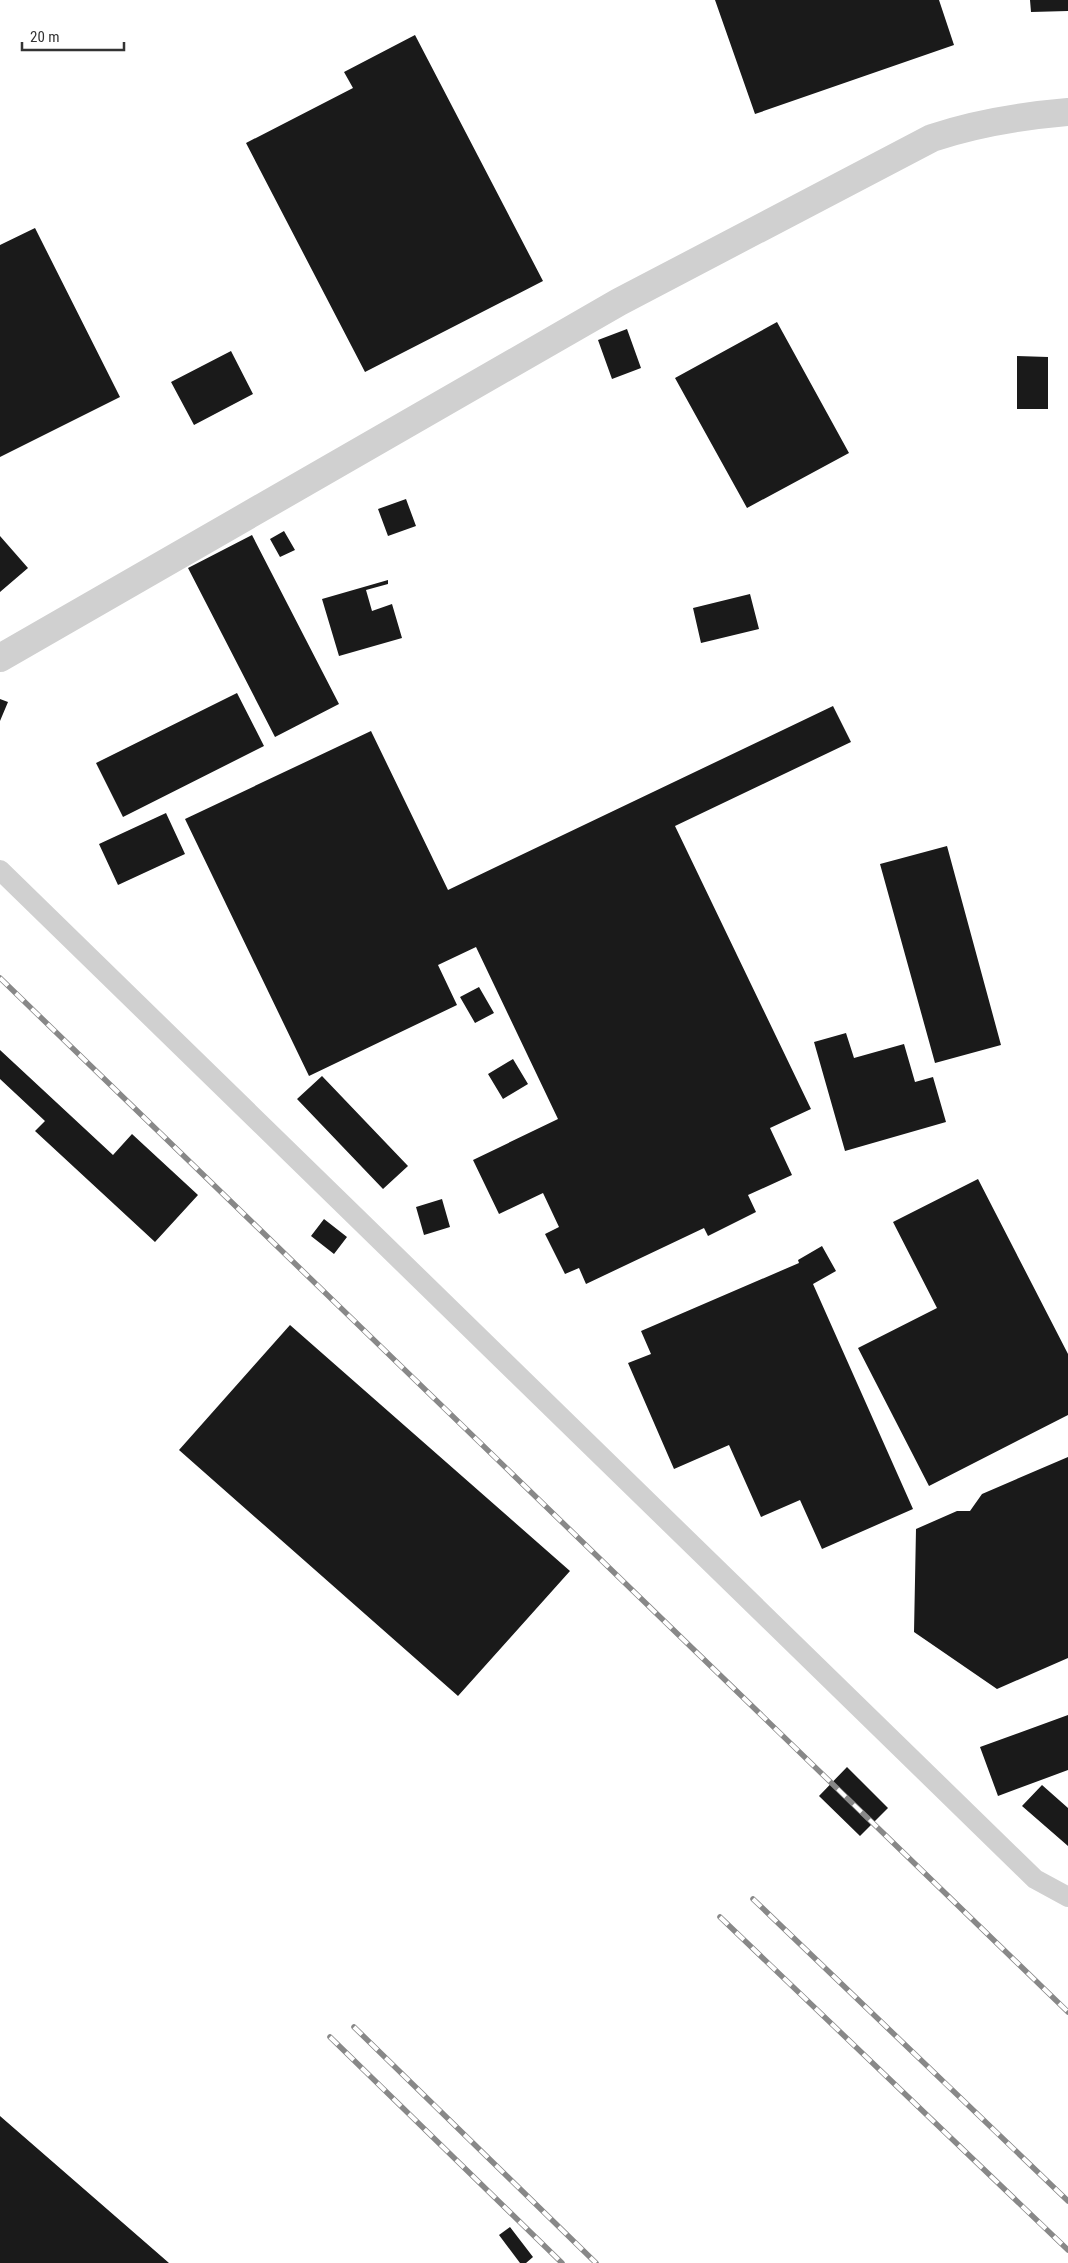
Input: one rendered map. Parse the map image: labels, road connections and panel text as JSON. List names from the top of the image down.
{
  "scale_bar": "20 m"
}
